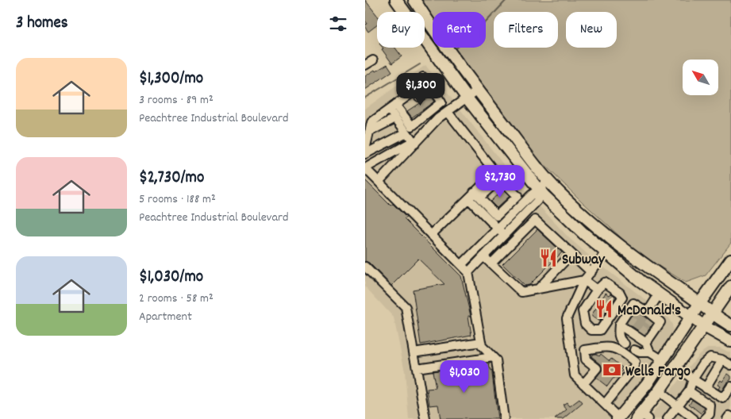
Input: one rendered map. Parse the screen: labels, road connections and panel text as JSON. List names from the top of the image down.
{
  "places": {
    "restaurant": ["Subway", "McDonald's"],
    "bank": ["Wells Fargo"]
  },
  "north": "top left",
  "page": {
    "heading": "3 homes",
    "chip": [
      "Buy",
      "Rent",
      "Filters",
      "New"
    ],
    "list": [
      {
        "name": "$1,300/mo",
        "note": "3 rooms · 89 m² · Peachtree Industrial Boulevard"
      },
      {
        "name": "$2,730/mo",
        "note": "5 rooms · 188 m² · Peachtree Industrial Boulevard"
      },
      {
        "name": "$1,030/mo",
        "note": "2 rooms · 58 m² · Apartment"
      }
    ],
    "price": ["$1,300", "$2,730", "$1,030"]
  }
}
